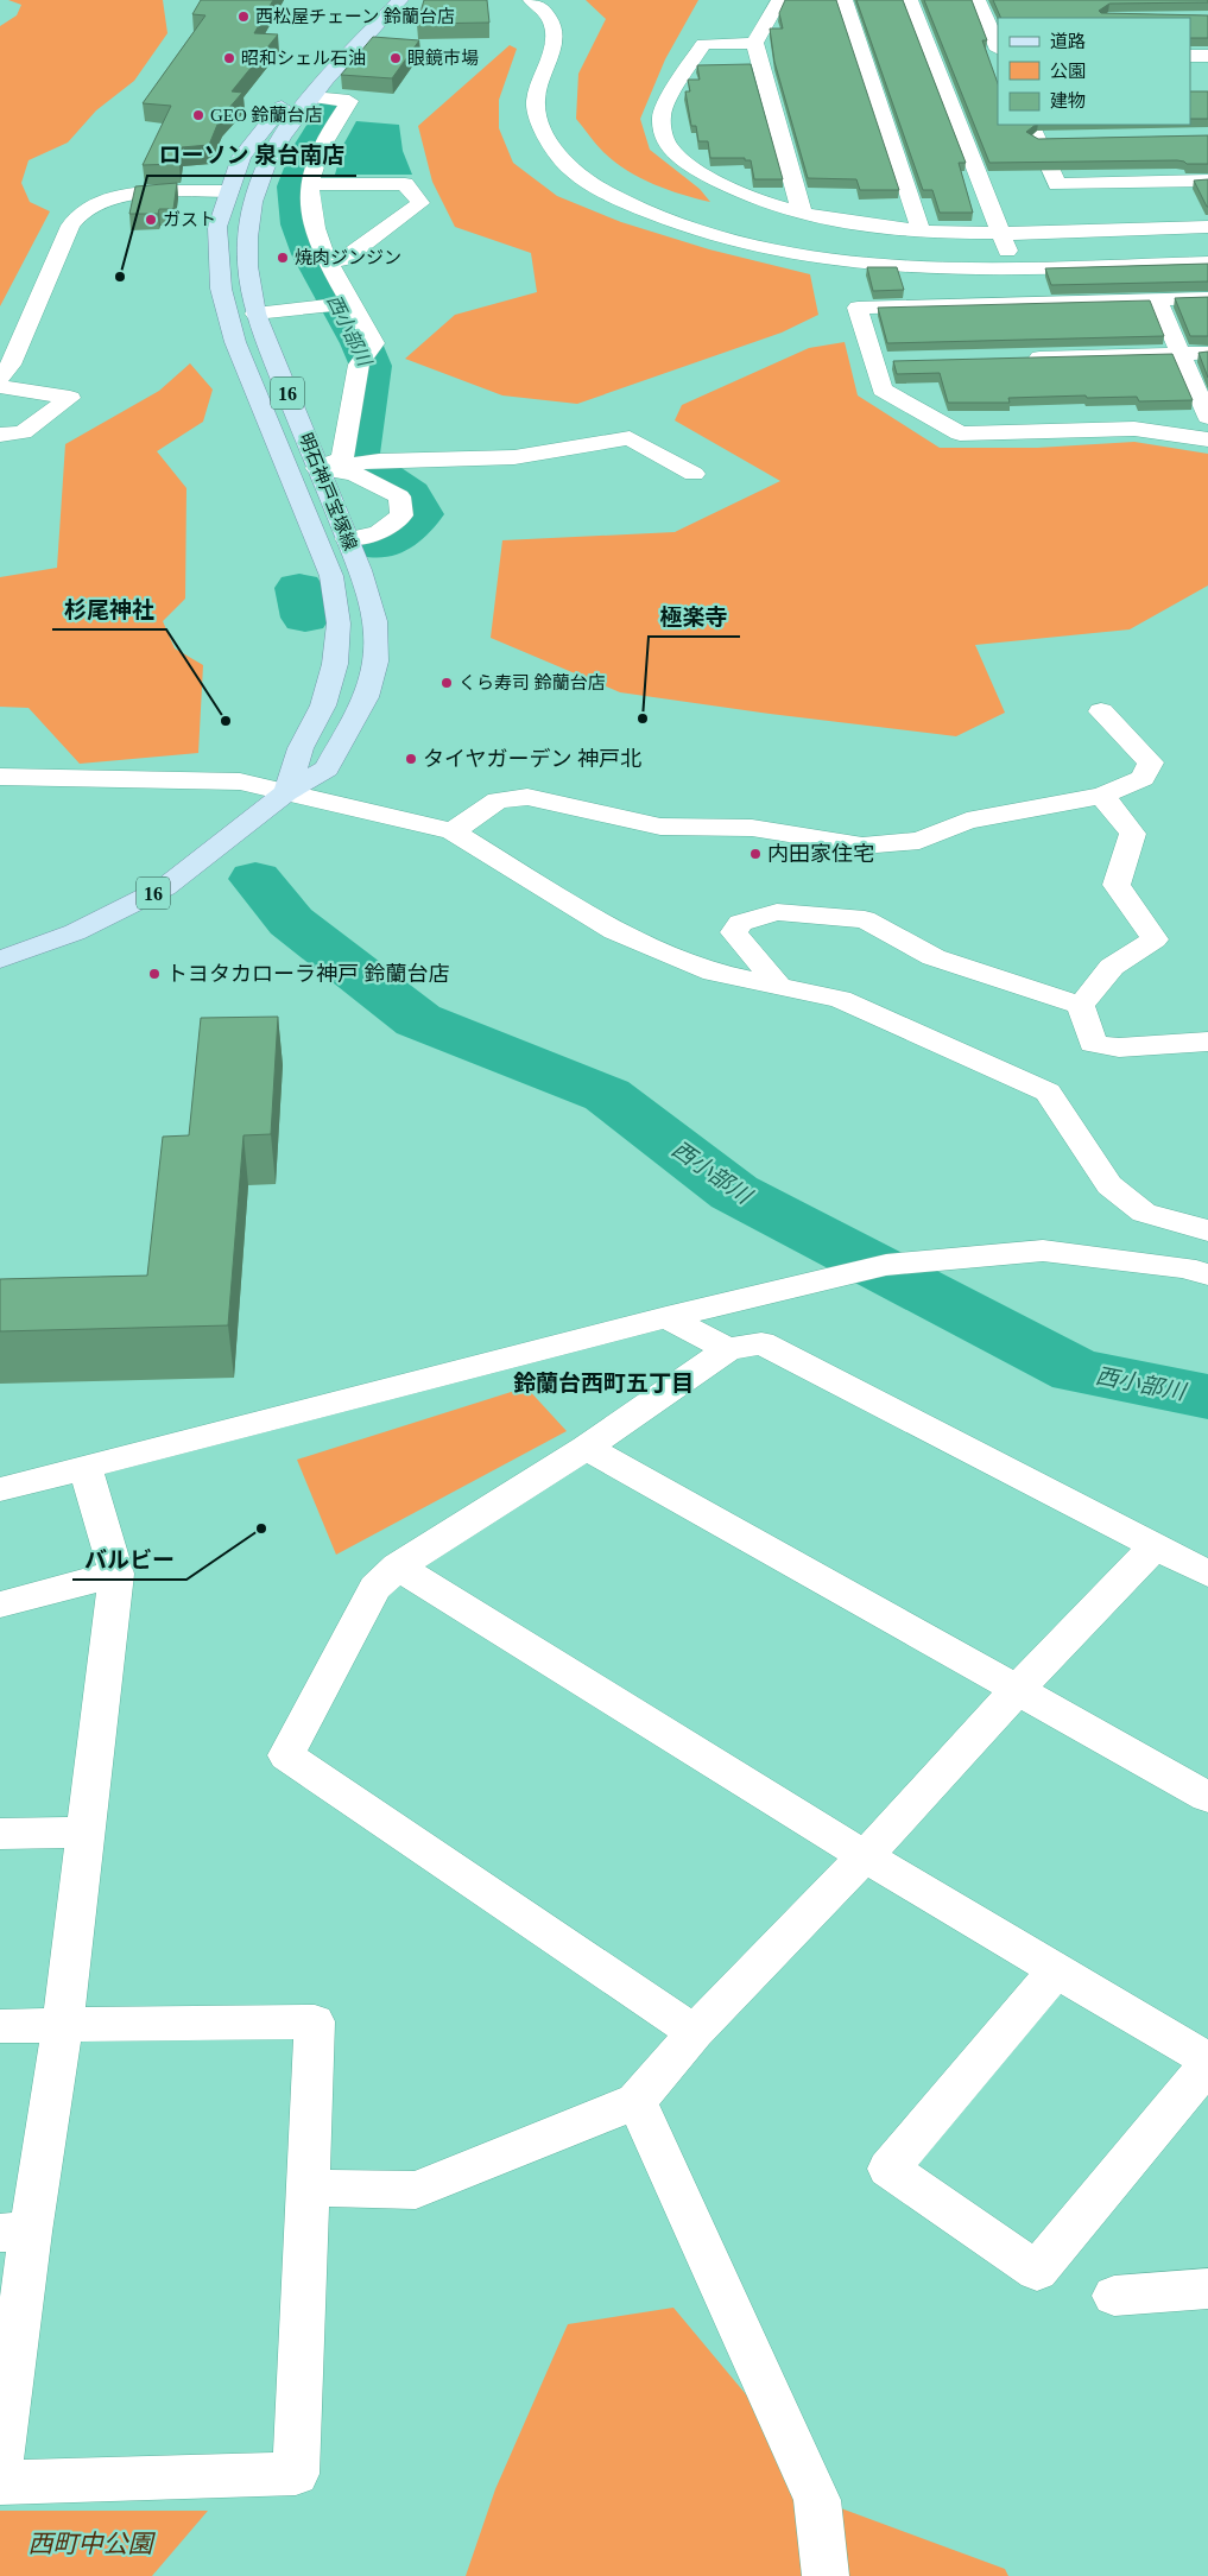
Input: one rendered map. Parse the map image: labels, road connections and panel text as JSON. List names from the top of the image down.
{
  "streets": {
    "main road": ["16", "明石神戸宝塚線"]
  },
  "districts": ["鈴蘭台西町五丁目"],
  "water": ["西小部川"],
  "parks": ["西町中公園"],
  "places": [
    "西松屋チェーン 鈴蘭台店",
    "昭和シェル石油",
    "眼鏡市場",
    "GEO 鈴蘭台店",
    "ガスト",
    "焼肉ジンジン",
    "ローソン 泉台南店",
    "くら寿司 鈴蘭台店",
    "極楽寺",
    "杉尾神社",
    "タイヤガーデン 神戸北",
    "内田家住宅",
    "トヨタカローラ神戸 鈴蘭台店",
    "バルビー"
  ],
  "legend": ["道路", "公園", "建物"]
}
